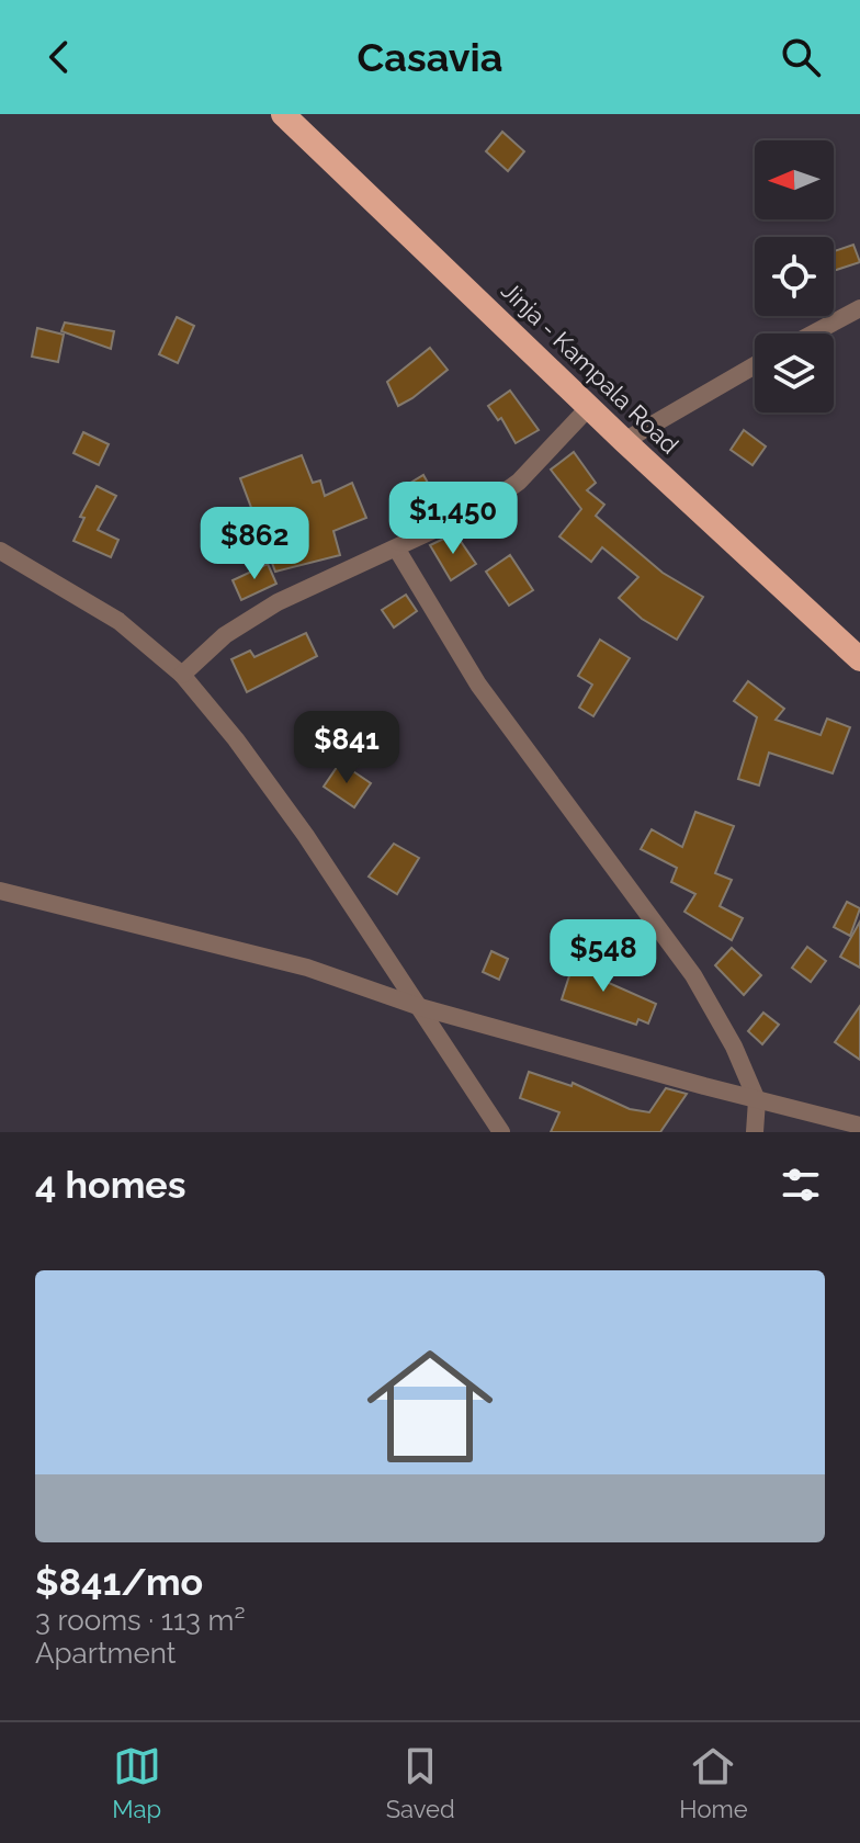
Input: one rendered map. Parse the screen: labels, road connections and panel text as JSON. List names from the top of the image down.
{
  "streets": {
    "highway": ["Jinja - Kampala Road"]
  },
  "north": "left",
  "page": {
    "header": "Casavia",
    "price": [
      "$1,450",
      "$862",
      "$841",
      "$548"
    ],
    "heading": "4 homes",
    "list": [
      {
        "name": "$841/mo",
        "note": "3 rooms · 113 m² · Apartment"
      }
    ],
    "tabs": ["Map", "Saved", "Home"]
  }
}
